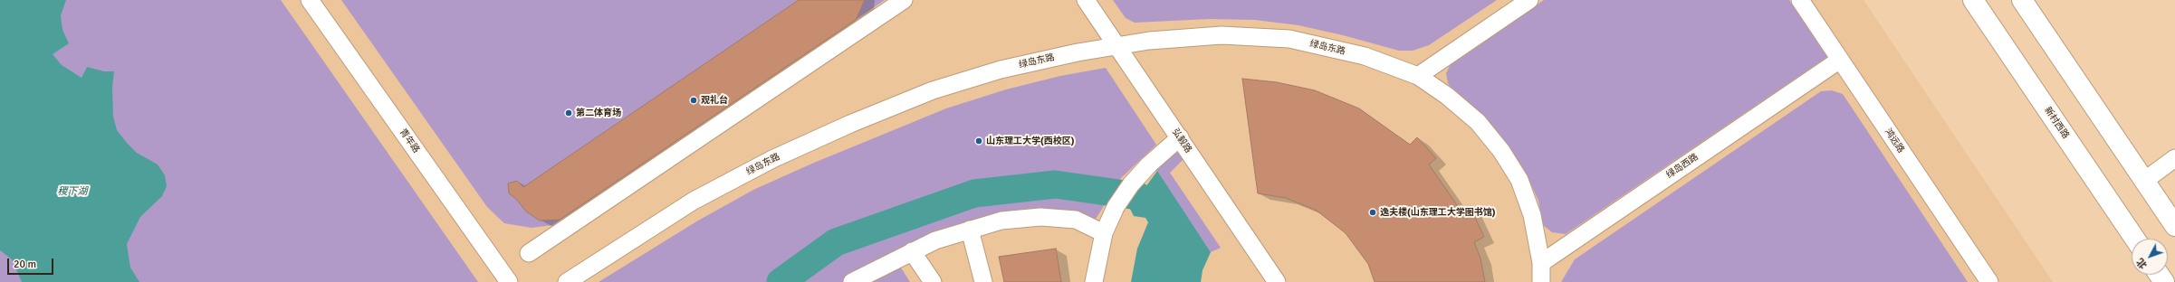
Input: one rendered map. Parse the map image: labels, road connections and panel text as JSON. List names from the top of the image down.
{
  "streets": {
    "main road": ["新村西路"],
    "street": [
      "绿岛东路",
      "青年路",
      "弘毅路",
      "鸿远路",
      "绿岛西路"
    ]
  },
  "crossings": [
    ["绿岛东路", "弘毅路"],
    ["绿岛东路", "绿岛西路"],
    ["鸿远路", "绿岛西路"]
  ],
  "water": ["稷下湖"],
  "places": [
    "观礼台",
    "第二体育场",
    "山东理工大学(西校区)",
    "逸夫楼(山东理工大学图书馆)"
  ],
  "scale_bar": "20 m",
  "north": "bottom left"
}
